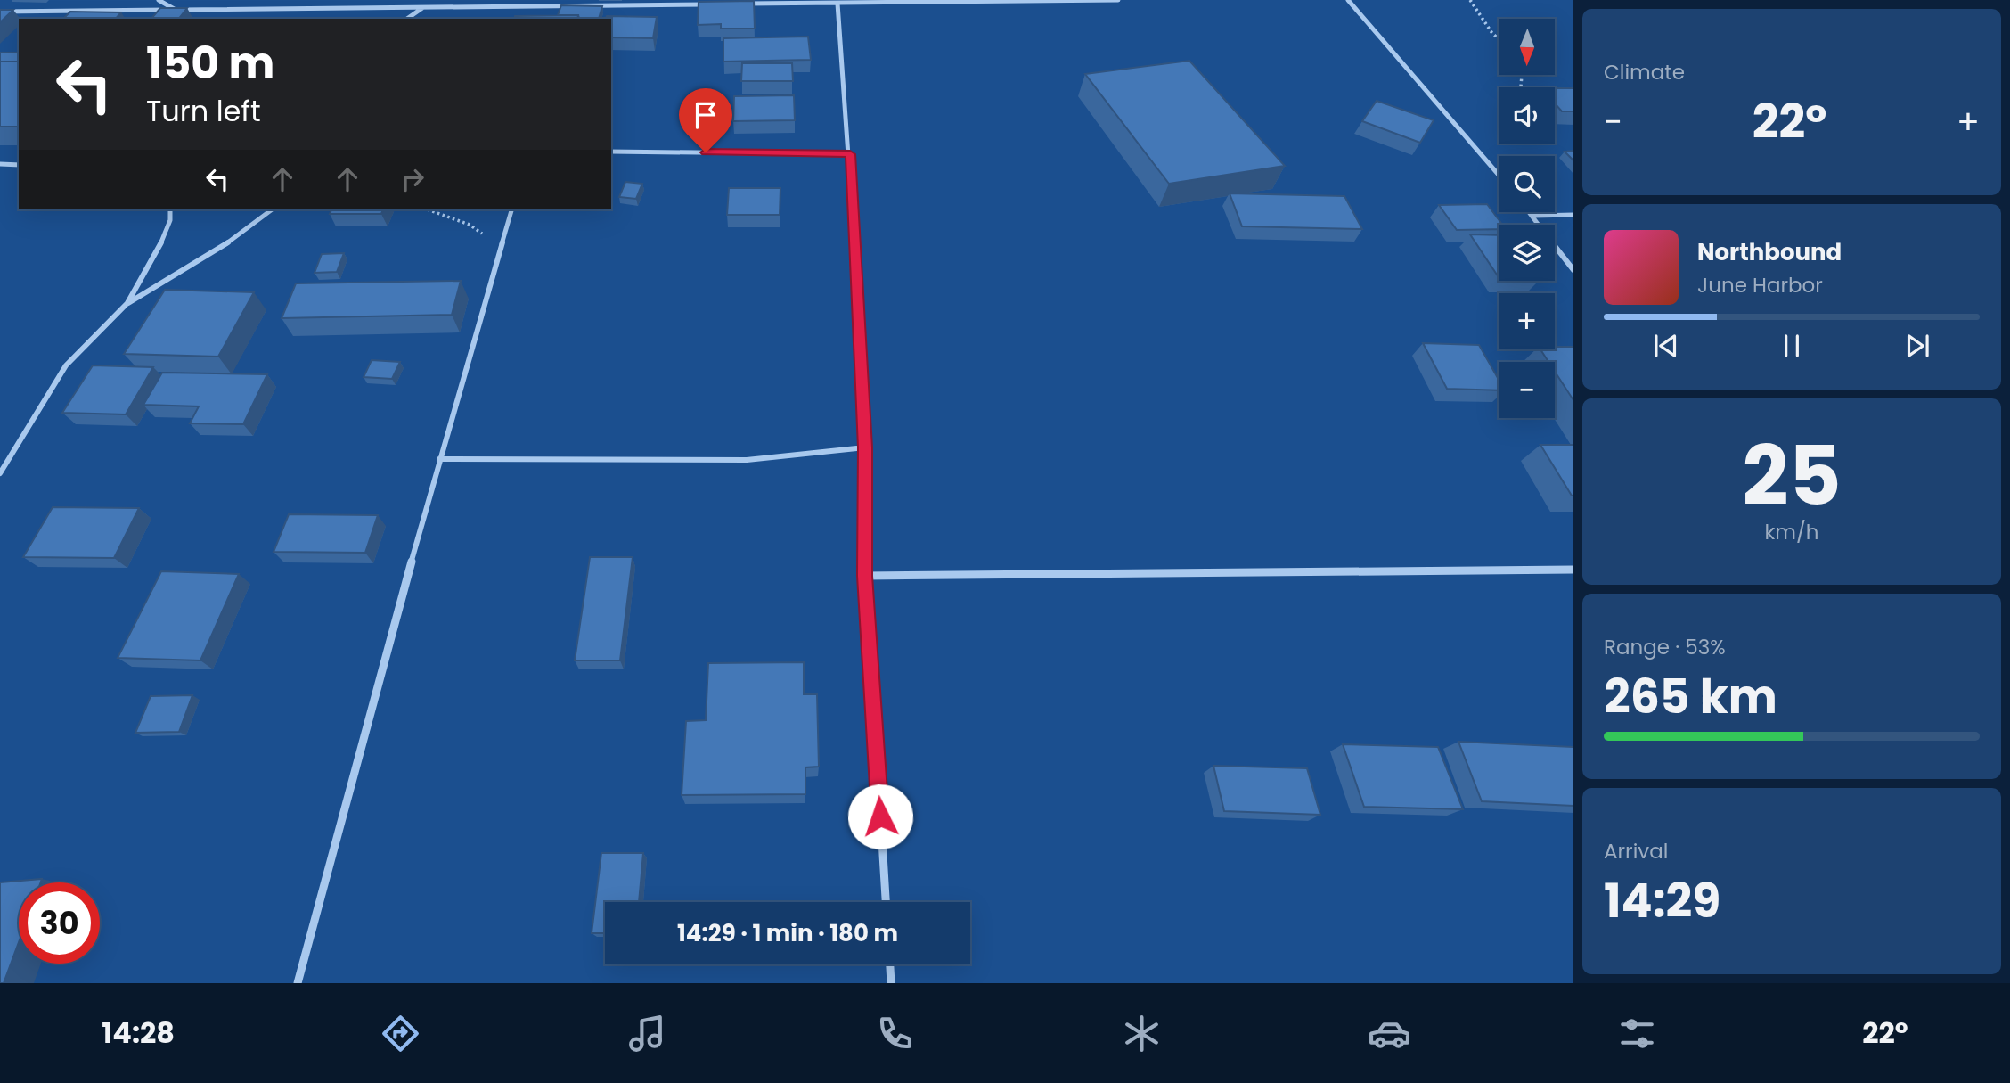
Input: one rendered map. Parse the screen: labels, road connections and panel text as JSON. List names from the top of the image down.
{
  "north": "bottom",
  "page": {
    "tile": [
      "Climate",
      ["25", "km/h"],
      ["Range · 53%", "265 km"],
      ["Arrival", "14:29"]
    ],
    "map_buttons": ["+", "−"],
    "turn": ["150 m", "Turn left"],
    "heat": ["−", "22°", "+"],
    "song": ["Northbound", "June Harbor"],
    "limit": "30",
    "trip": "14:29 · 1 min · 180 m",
    "tabs": ["14:28", "22°"]
  }
}
